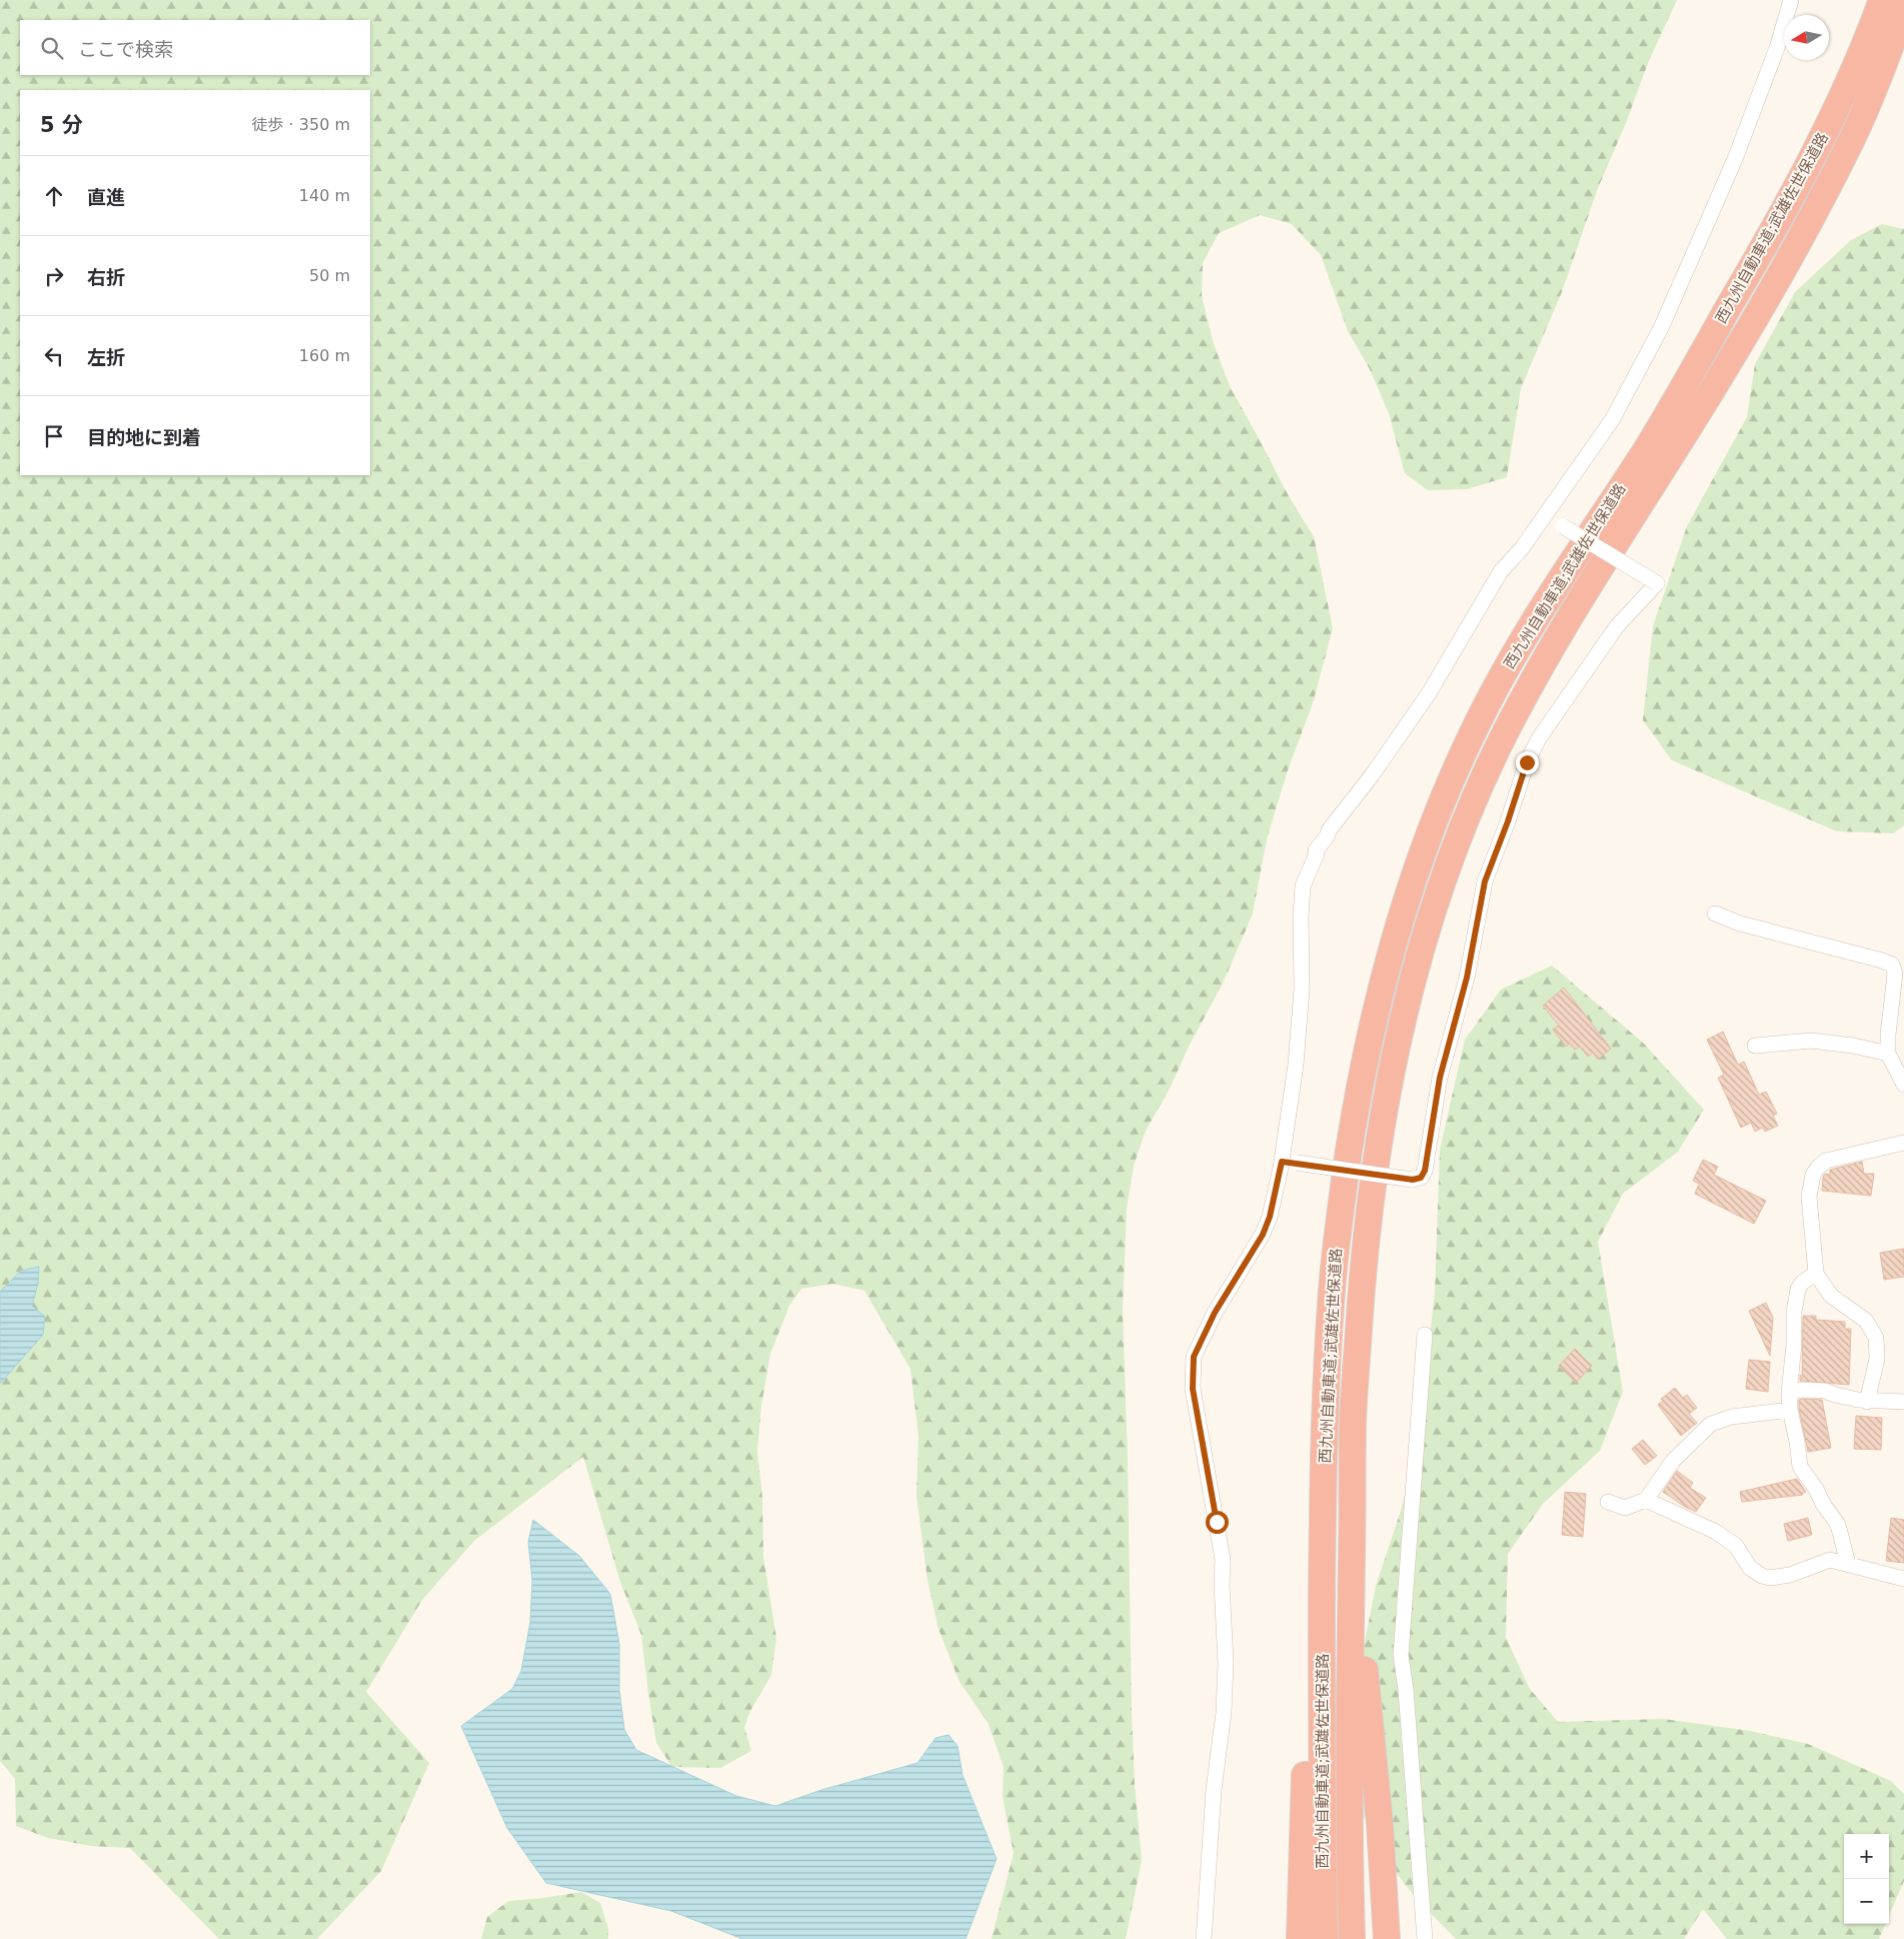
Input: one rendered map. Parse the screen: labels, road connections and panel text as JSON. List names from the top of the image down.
{
  "streets": {
    "highway": ["西九州自動車道;武雄佐世保道路"]
  },
  "north": "left",
  "page": {
    "search": "ここで検索",
    "heading": ["5 分", "徒歩 · 350 m"],
    "list": [
      ["直進", "140 m"],
      ["右折", "50 m"],
      ["左折", "160 m"],
      "目的地に到着"
    ],
    "map_buttons": ["+", "−"]
  }
}
